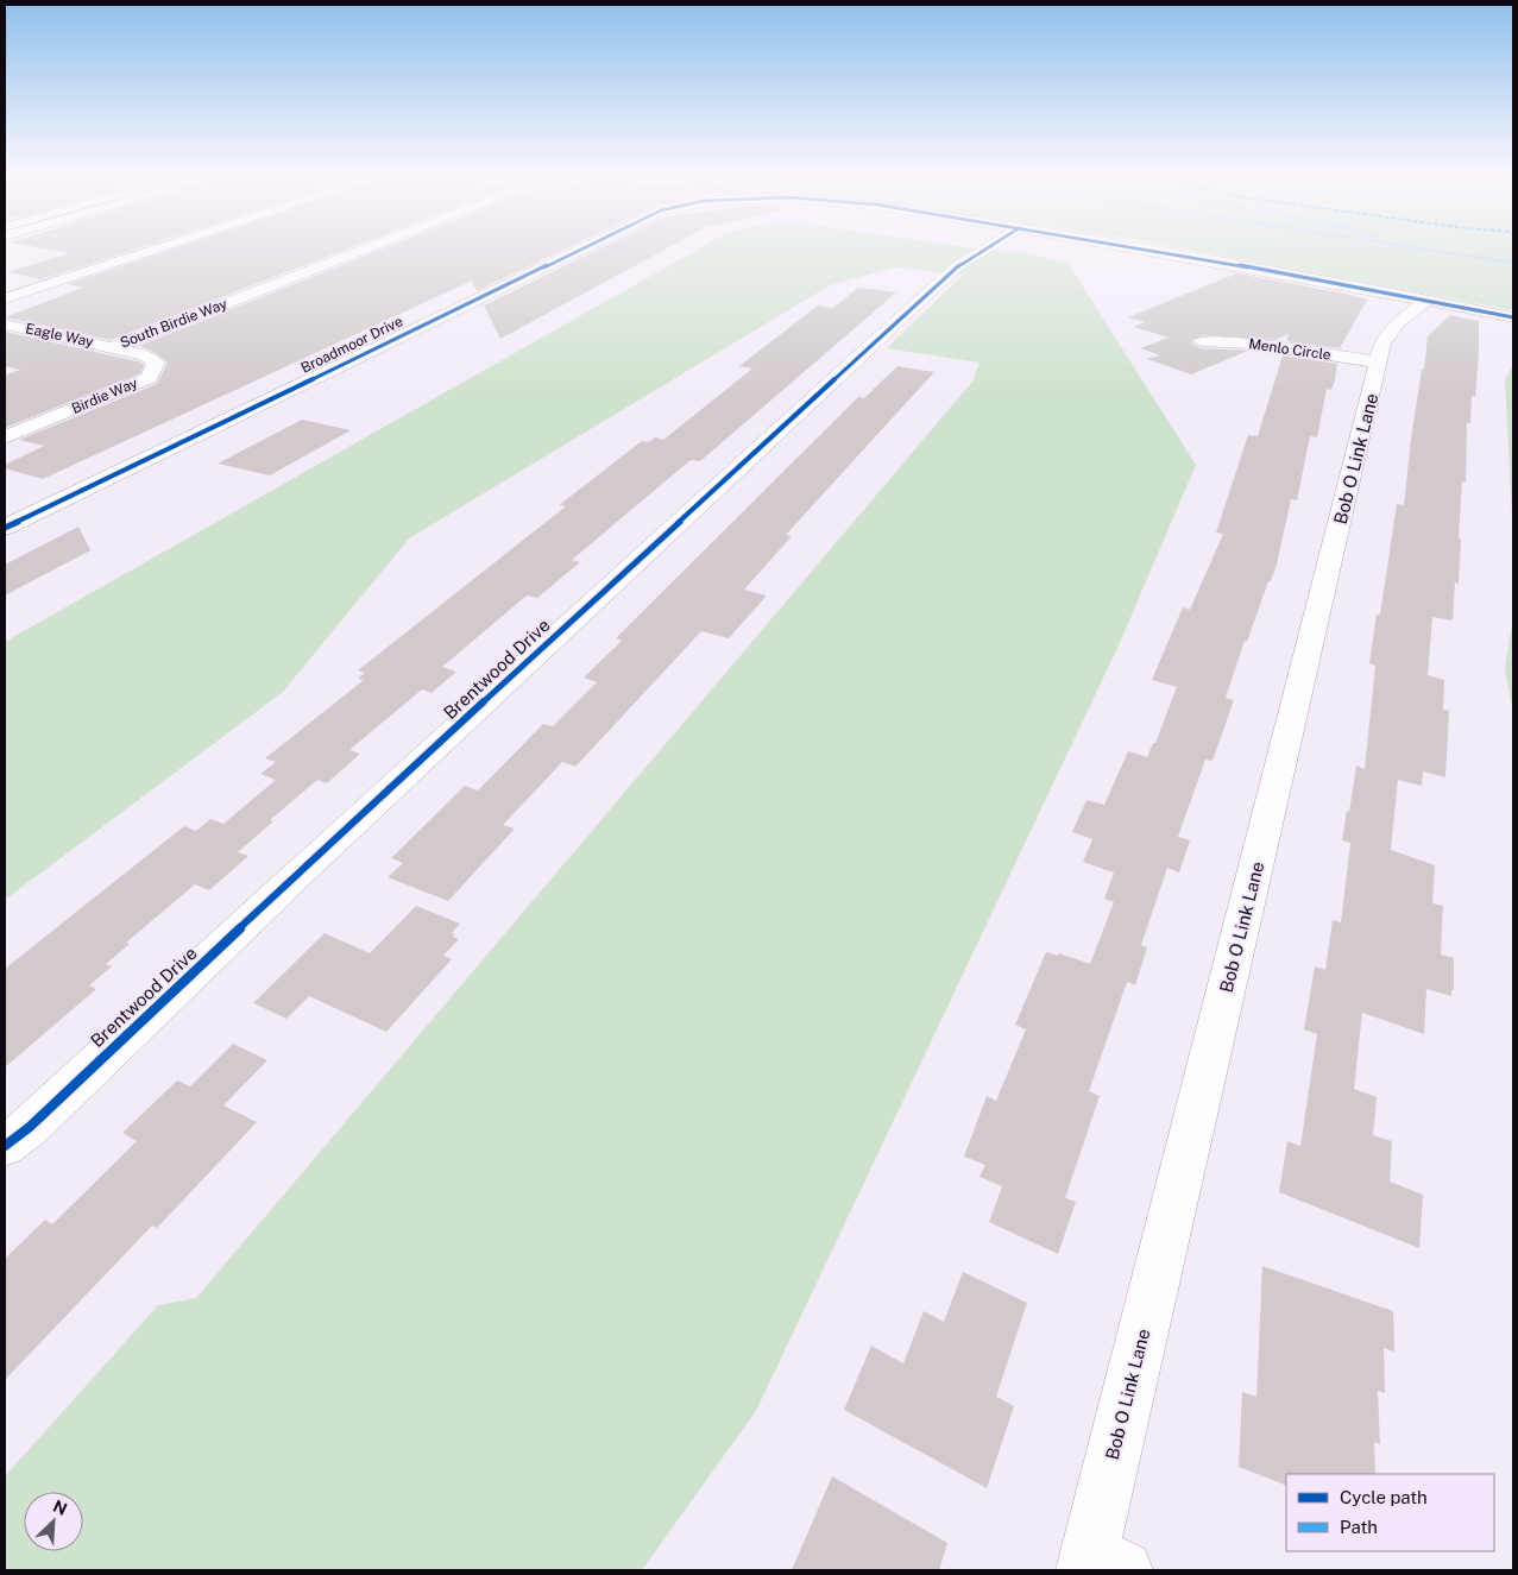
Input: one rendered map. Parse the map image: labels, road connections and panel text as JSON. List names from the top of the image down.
{
  "streets": {
    "street": [
      "South Birdie Way",
      "Eagle Way",
      "Broadmoor Drive",
      "Menlo Circle",
      "Birdie Way",
      "Bob O Link Lane",
      "Brentwood Drive"
    ]
  },
  "crossings": [
    ["South Birdie Way", "Eagle Way"],
    ["South Birdie Way", "Birdie Way"],
    ["Eagle Way", "Birdie Way"],
    ["Broadmoor Drive", "Bob O Link Lane"],
    ["Menlo Circle", "Bob O Link Lane"]
  ],
  "legend": ["Cycle path", "Path"],
  "north": "top right"
}
